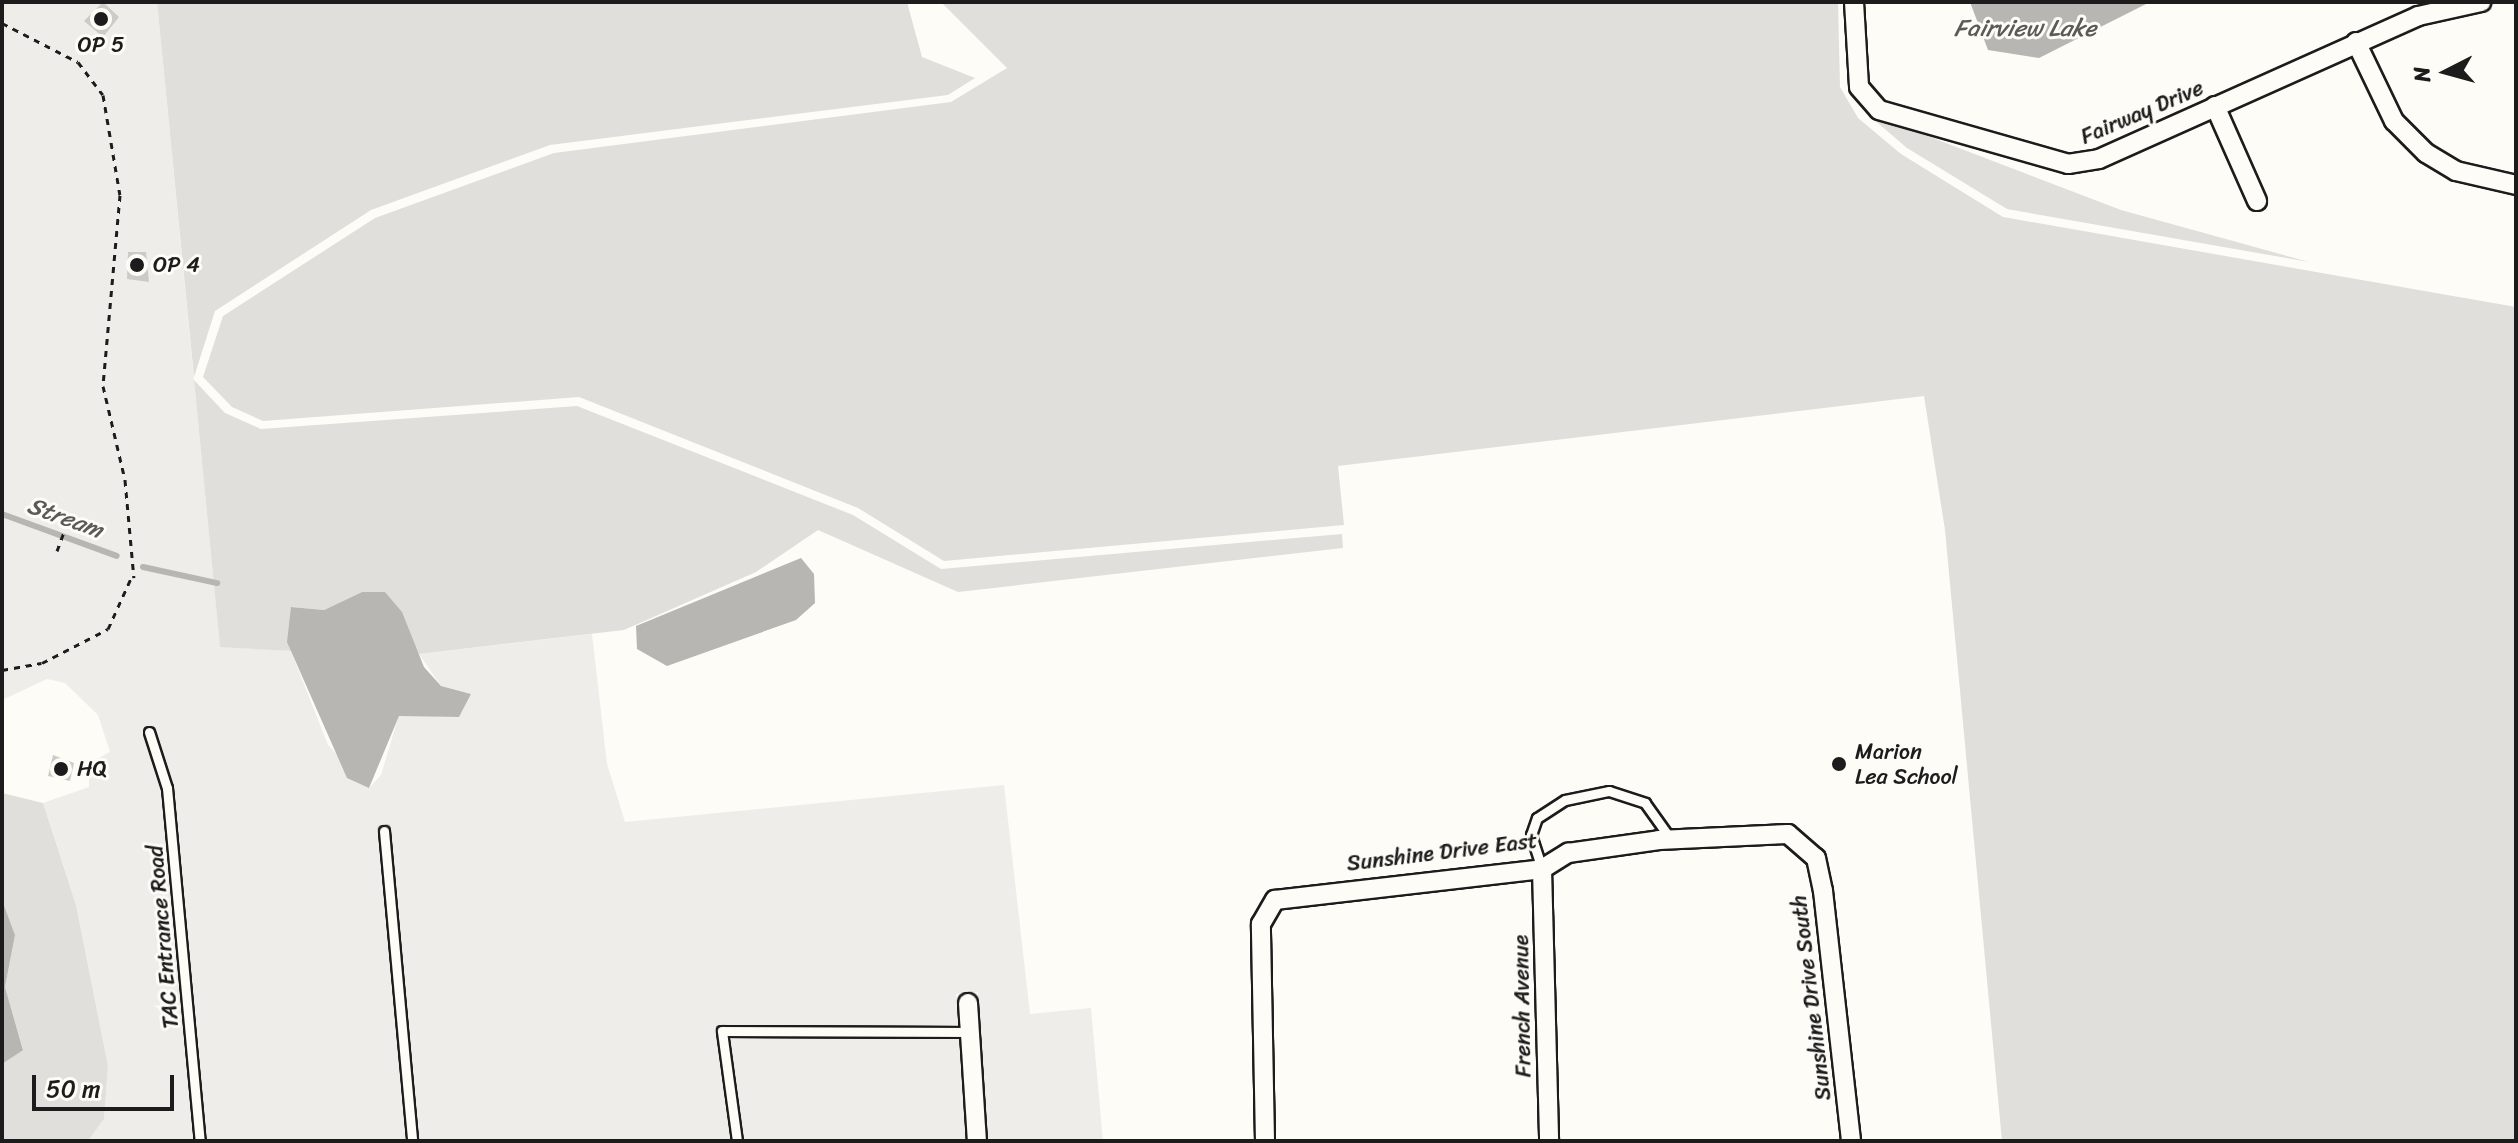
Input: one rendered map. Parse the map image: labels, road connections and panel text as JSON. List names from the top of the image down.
{
  "streets": {
    "street": [
      "Fairway Drive",
      "Sunshine Drive East",
      "Sunshine Drive South",
      "French Avenue"
    ],
    "lane": ["TAC Entrance Road"]
  },
  "crossings": [
    ["Sunshine Drive East", "Sunshine Drive South"],
    ["Sunshine Drive East", "French Avenue"]
  ],
  "water": ["Fairview Lake", "Stream"],
  "places": [
    "OP 5",
    "OP 4",
    "Marion Lea School",
    "HQ"
  ],
  "scale_bar": "50 m",
  "north": "left"
}
